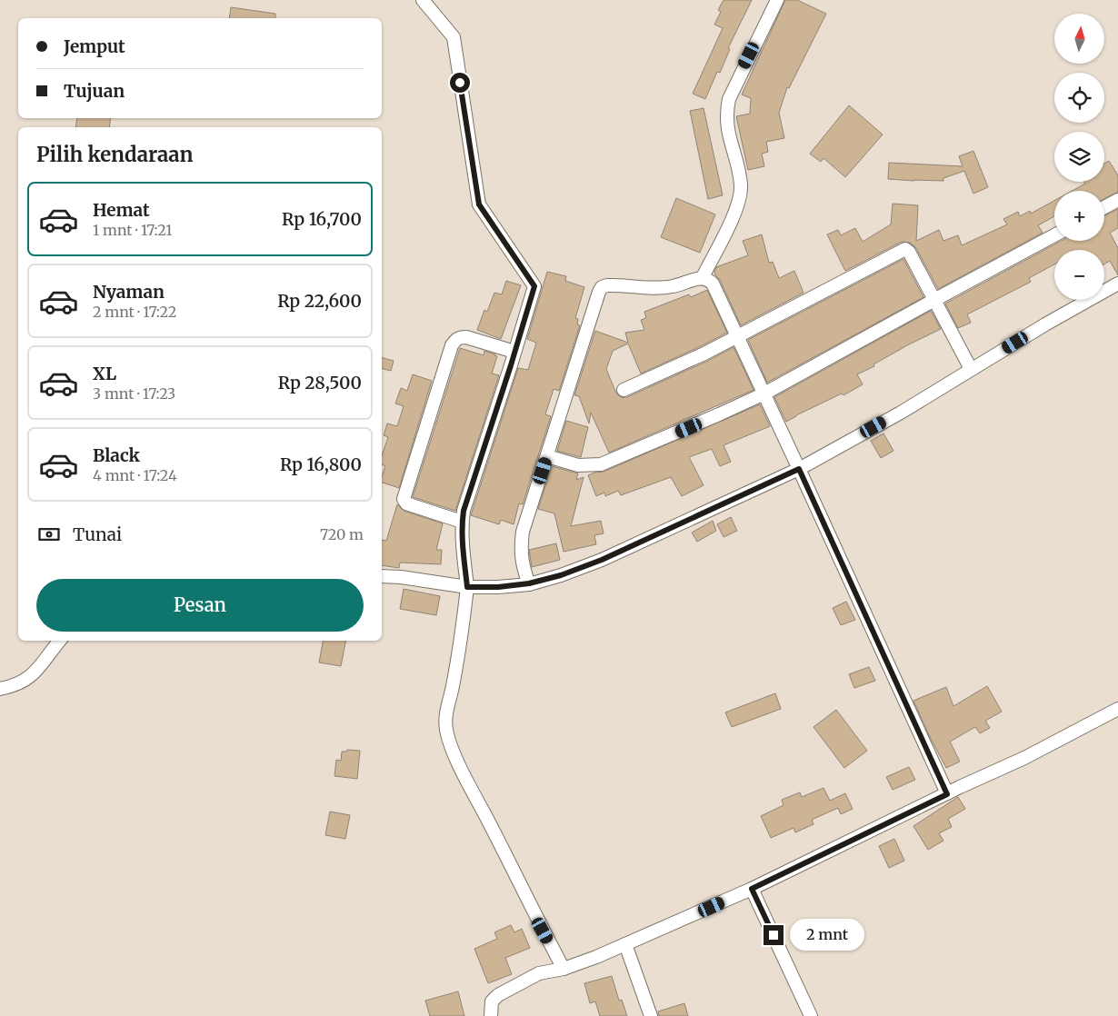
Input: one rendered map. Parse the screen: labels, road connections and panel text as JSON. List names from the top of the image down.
{
  "north": "top",
  "page": {
    "map_buttons": ["+", "−"],
    "banner": ["Jemput", "Tujuan"],
    "heading": "Pilih kendaraan",
    "list": [
      {
        "name": "Hemat",
        "note": "1 mnt · 17:21",
        "value": "Rp 16,700"
      },
      {
        "name": "Nyaman",
        "note": "2 mnt · 17:22",
        "value": "Rp 22,600"
      },
      {
        "name": "XL",
        "note": "3 mnt · 17:23",
        "value": "Rp 28,500"
      },
      {
        "name": "Black",
        "note": "4 mnt · 17:24",
        "value": "Rp 16,800"
      }
    ],
    "pay": ["Tunai", "720 m"],
    "buttons": "Pesan",
    "bubble": "2 mnt"
  }
}
